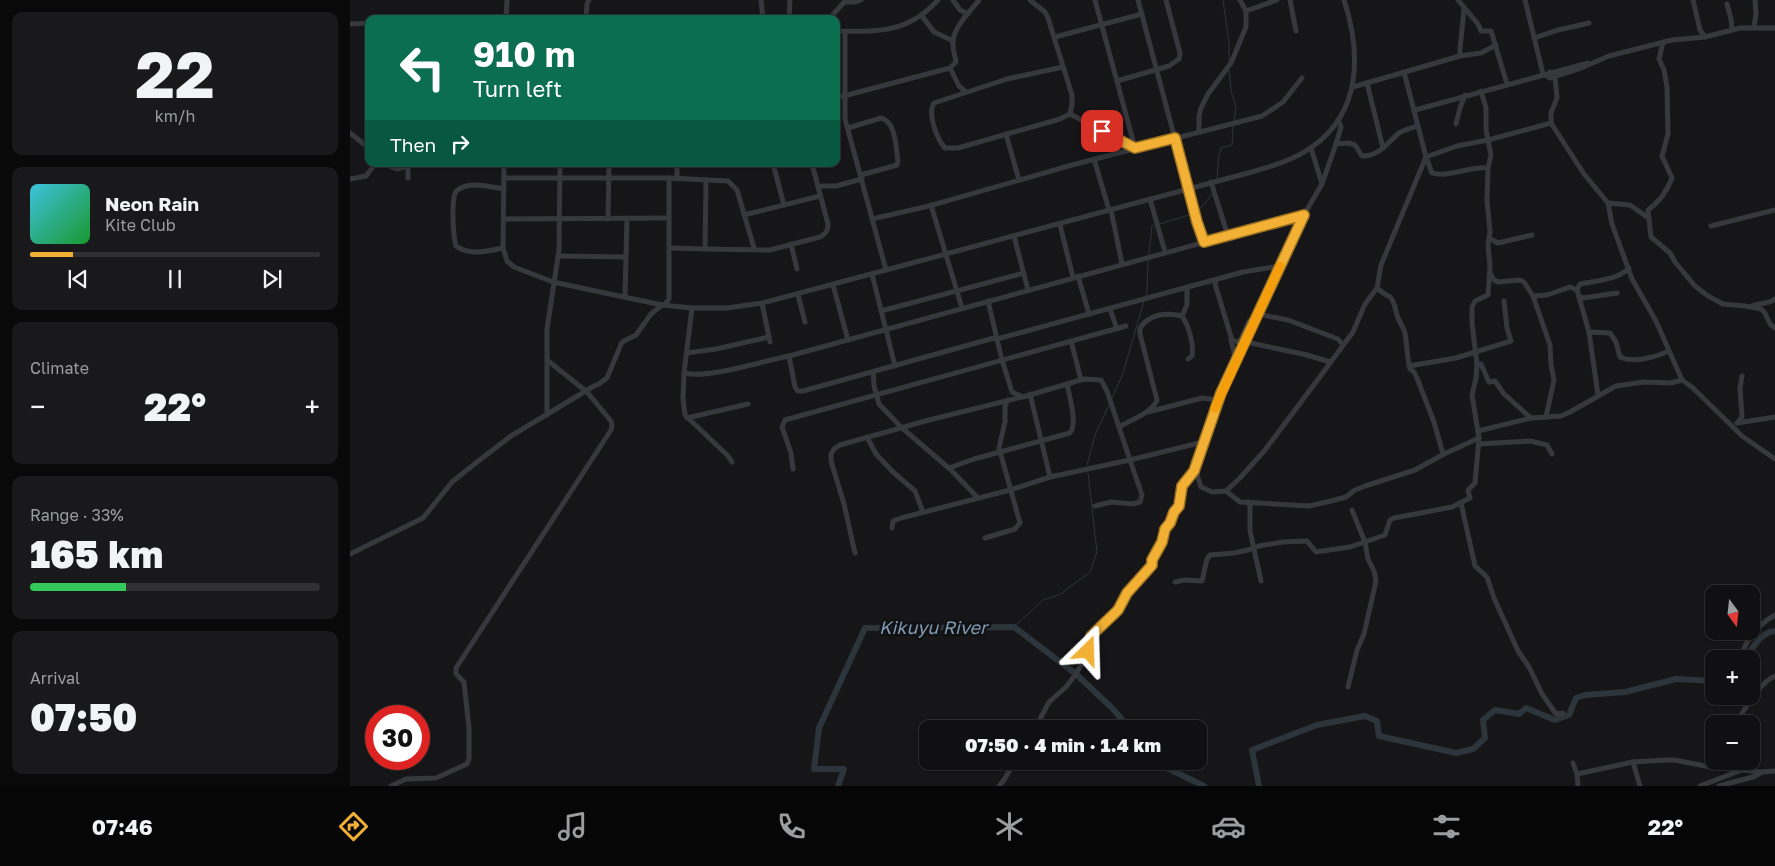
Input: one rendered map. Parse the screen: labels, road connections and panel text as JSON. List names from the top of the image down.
{
  "water": ["Kikuyu River"],
  "north": "bottom",
  "page": {
    "tile": [
      ["22", "km/h"],
      "Climate",
      ["Range · 33%", "165 km"],
      ["Arrival", "07:50"]
    ],
    "turn": ["910 m", "Turn left"],
    "then": "Then",
    "song": ["Neon Rain", "Kite Club"],
    "heat": ["−", "22°", "+"],
    "map_buttons": ["+", "−"],
    "limit": "30",
    "trip": "07:50 · 4 min · 1.4 km",
    "tabs": ["07:46", "22°"]
  }
}
